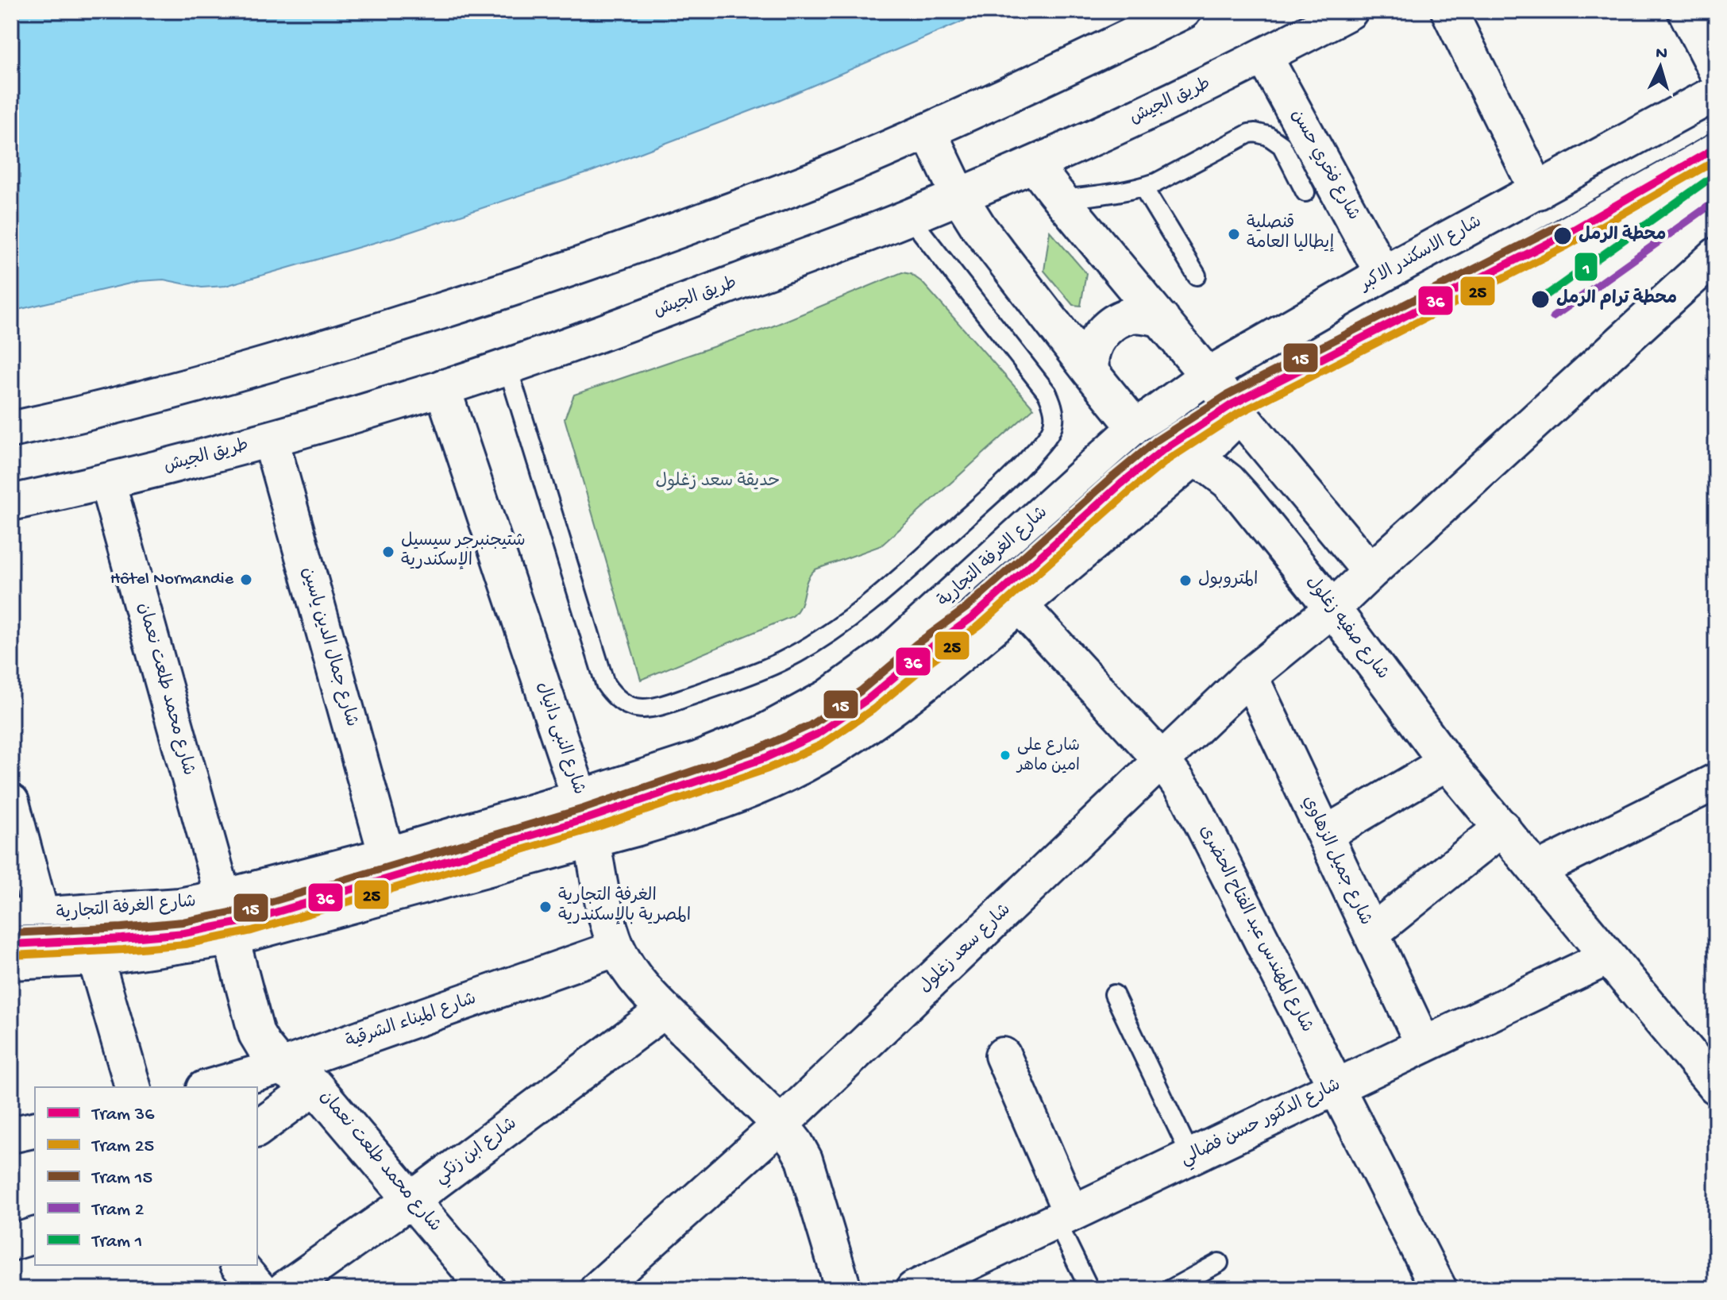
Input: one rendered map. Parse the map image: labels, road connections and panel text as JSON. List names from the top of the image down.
{
  "streets": {
    "main road": [
      "طريق الجيش",
      "شارع فخري حسن",
      "شارع الاسكندر الاكبر",
      "شارع الغرفة التجارية",
      "شارع صفيه زغلول",
      "شارع جمال الدين ياسين",
      "شارع محمد طلعت نعمان",
      "شارع النبى دانيال",
      "شارع جميل الزهاوي",
      "شارع المهندس عبد الفتاح الحضرى",
      "شارع سعد زغلول",
      "شارع الميناء الشرقية",
      "شارع الدكتور حسن فضالي",
      "شارع ابن زنكي"
    ]
  },
  "crossings": [
    ["طريق الجيش", "شارع فخري حسن"],
    ["طريق الجيش", "شارع صفيه زغلول"],
    ["طريق الجيش", "شارع جمال الدين ياسين"],
    ["طريق الجيش", "شارع محمد طلعت نعمان"],
    ["طريق الجيش", "شارع النبى دانيال"],
    ["شارع فخري حسن", "شارع الاسكندر الاكبر"],
    ["شارع الاسكندر الاكبر", "شارع الغرفة التجارية"],
    ["شارع الاسكندر الاكبر", "شارع صفيه زغلول"],
    ["شارع الغرفة التجارية", "شارع صفيه زغلول"],
    ["شارع الغرفة التجارية", "شارع جمال الدين ياسين"],
    ["شارع الغرفة التجارية", "شارع محمد طلعت نعمان"],
    ["شارع الغرفة التجارية", "شارع النبى دانيال"],
    ["شارع صفيه زغلول", "شارع سعد زغلول"],
    ["شارع صفيه زغلول", "شارع الدكتور حسن فضالي"],
    ["شارع محمد طلعت نعمان", "شارع الميناء الشرقية"],
    ["شارع محمد طلعت نعمان", "شارع ابن زنكي"],
    ["شارع النبى دانيال", "شارع سعد زغلول"],
    ["شارع النبى دانيال", "شارع الميناء الشرقية"],
    ["شارع النبى دانيال", "شارع ابن زنكي"],
    ["شارع جميل الزهاوي", "شارع سعد زغلول"],
    ["شارع جميل الزهاوي", "شارع الدكتور حسن فضالي"],
    ["شارع المهندس عبد الفتاح الحضرى", "شارع سعد زغلول"],
    ["شارع المهندس عبد الفتاح الحضرى", "شارع الدكتور حسن فضالي"]
  ],
  "parks": ["حديقة سعد زغلول"],
  "places": [
    "قنصلية إيطاليا العامة",
    "محطة الرمل",
    "محطة ترام الرمل",
    "شتيجنبرجر سيسيل الإسكندرية",
    "Hôtel Normandie",
    "المتروبول",
    "شارع على امين ماهر",
    "الغرفة التجارية المصرية بالإسكندرية"
  ],
  "lines": [
    "tram line 36",
    "tram line 25",
    "tram line 1",
    "tram line 2",
    "tram line 15"
  ],
  "legend": [
    "Tram 36",
    "Tram 25",
    "Tram 15",
    "Tram 2",
    "Tram 1"
  ],
  "north": "top"
}
